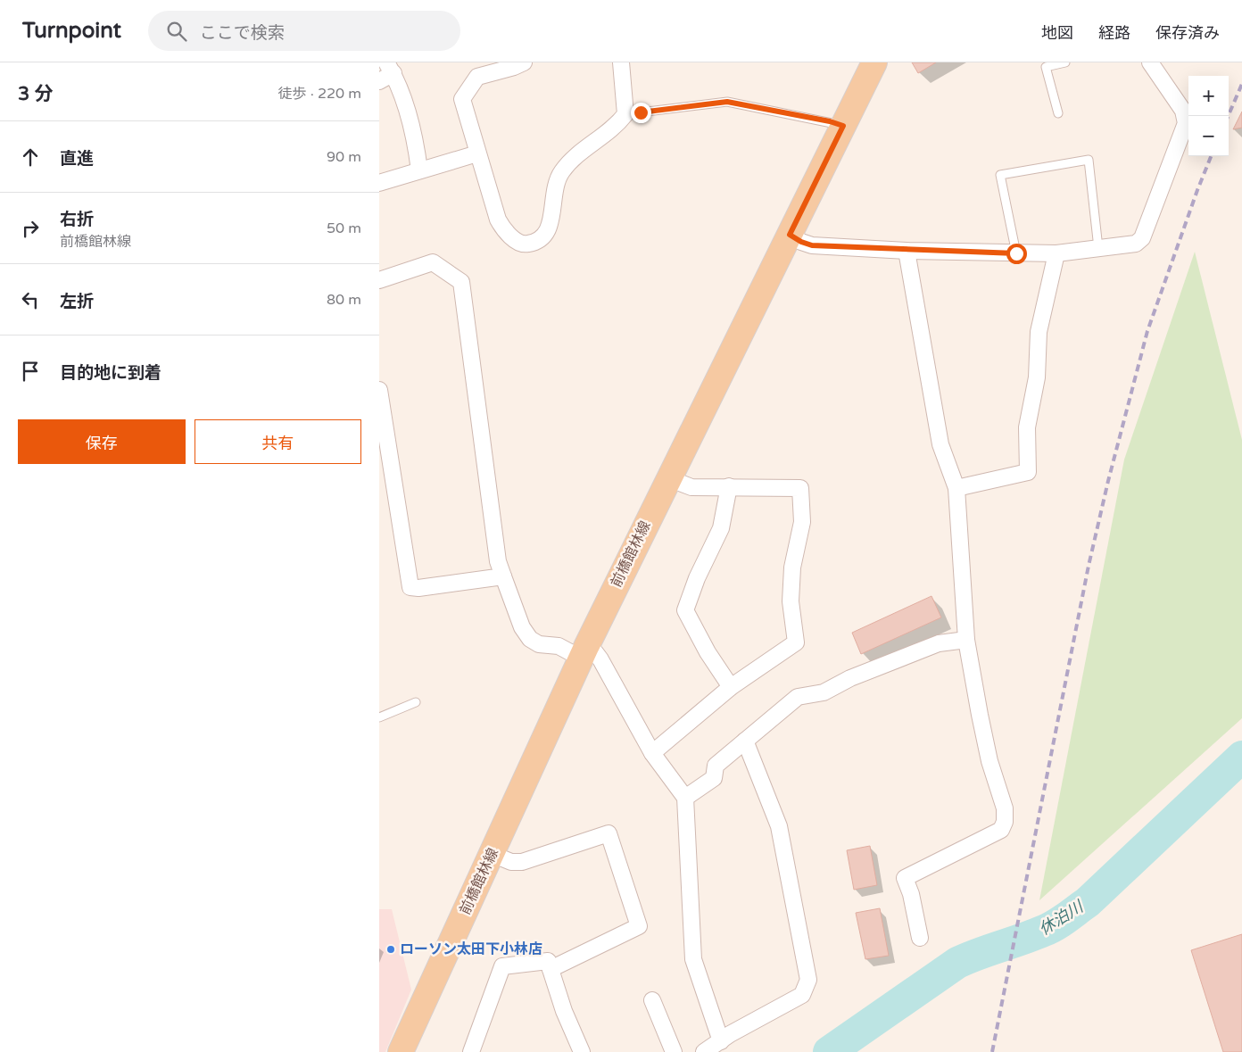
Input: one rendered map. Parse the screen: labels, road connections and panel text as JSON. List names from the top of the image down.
{
  "streets": {
    "main road": ["前橋館林線"]
  },
  "water": ["休泊川"],
  "places": ["ローソン太田下小林店"],
  "page": {
    "header": "Turnpoint",
    "search": "ここで検索",
    "nav": ["地図", "経路", "保存済み"],
    "heading": ["3 分", "徒歩 · 220 m"],
    "map_buttons": ["+", "−"],
    "list": [
      ["直進", "90 m"],
      ["右折", "前橋館林線", "50 m"],
      ["左折", "80 m"],
      "目的地に到着"
    ],
    "buttons": ["保存", "共有"]
  }
}
